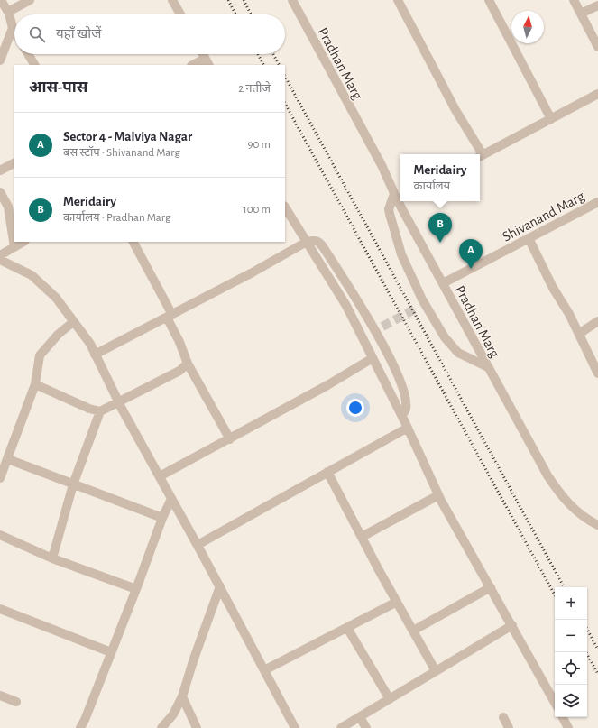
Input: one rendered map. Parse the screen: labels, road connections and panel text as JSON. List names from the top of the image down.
{
  "streets": {
    "street": ["Pradhan Marg", "Shivanand Marg"]
  },
  "crossings": [
    ["Pradhan Marg", "Shivanand Marg"]
  ],
  "north": "top",
  "page": {
    "search": "यहाँ खोजें",
    "heading": ["आस-पास", "2 नतीजे"],
    "list": [
      {
        "mark": "A",
        "name": "Sector 4 - Malviya Nagar",
        "note": "बस स्टॉप · Shivanand Marg",
        "value": "90 m"
      },
      {
        "mark": "B",
        "name": "Meridairy",
        "note": "कार्यालय · Pradhan Marg",
        "value": "100 m"
      }
    ],
    "popup": ["Meridairy", "कार्यालय"],
    "pins": ["B", "A"],
    "map_buttons": ["+", "−"]
  }
}
